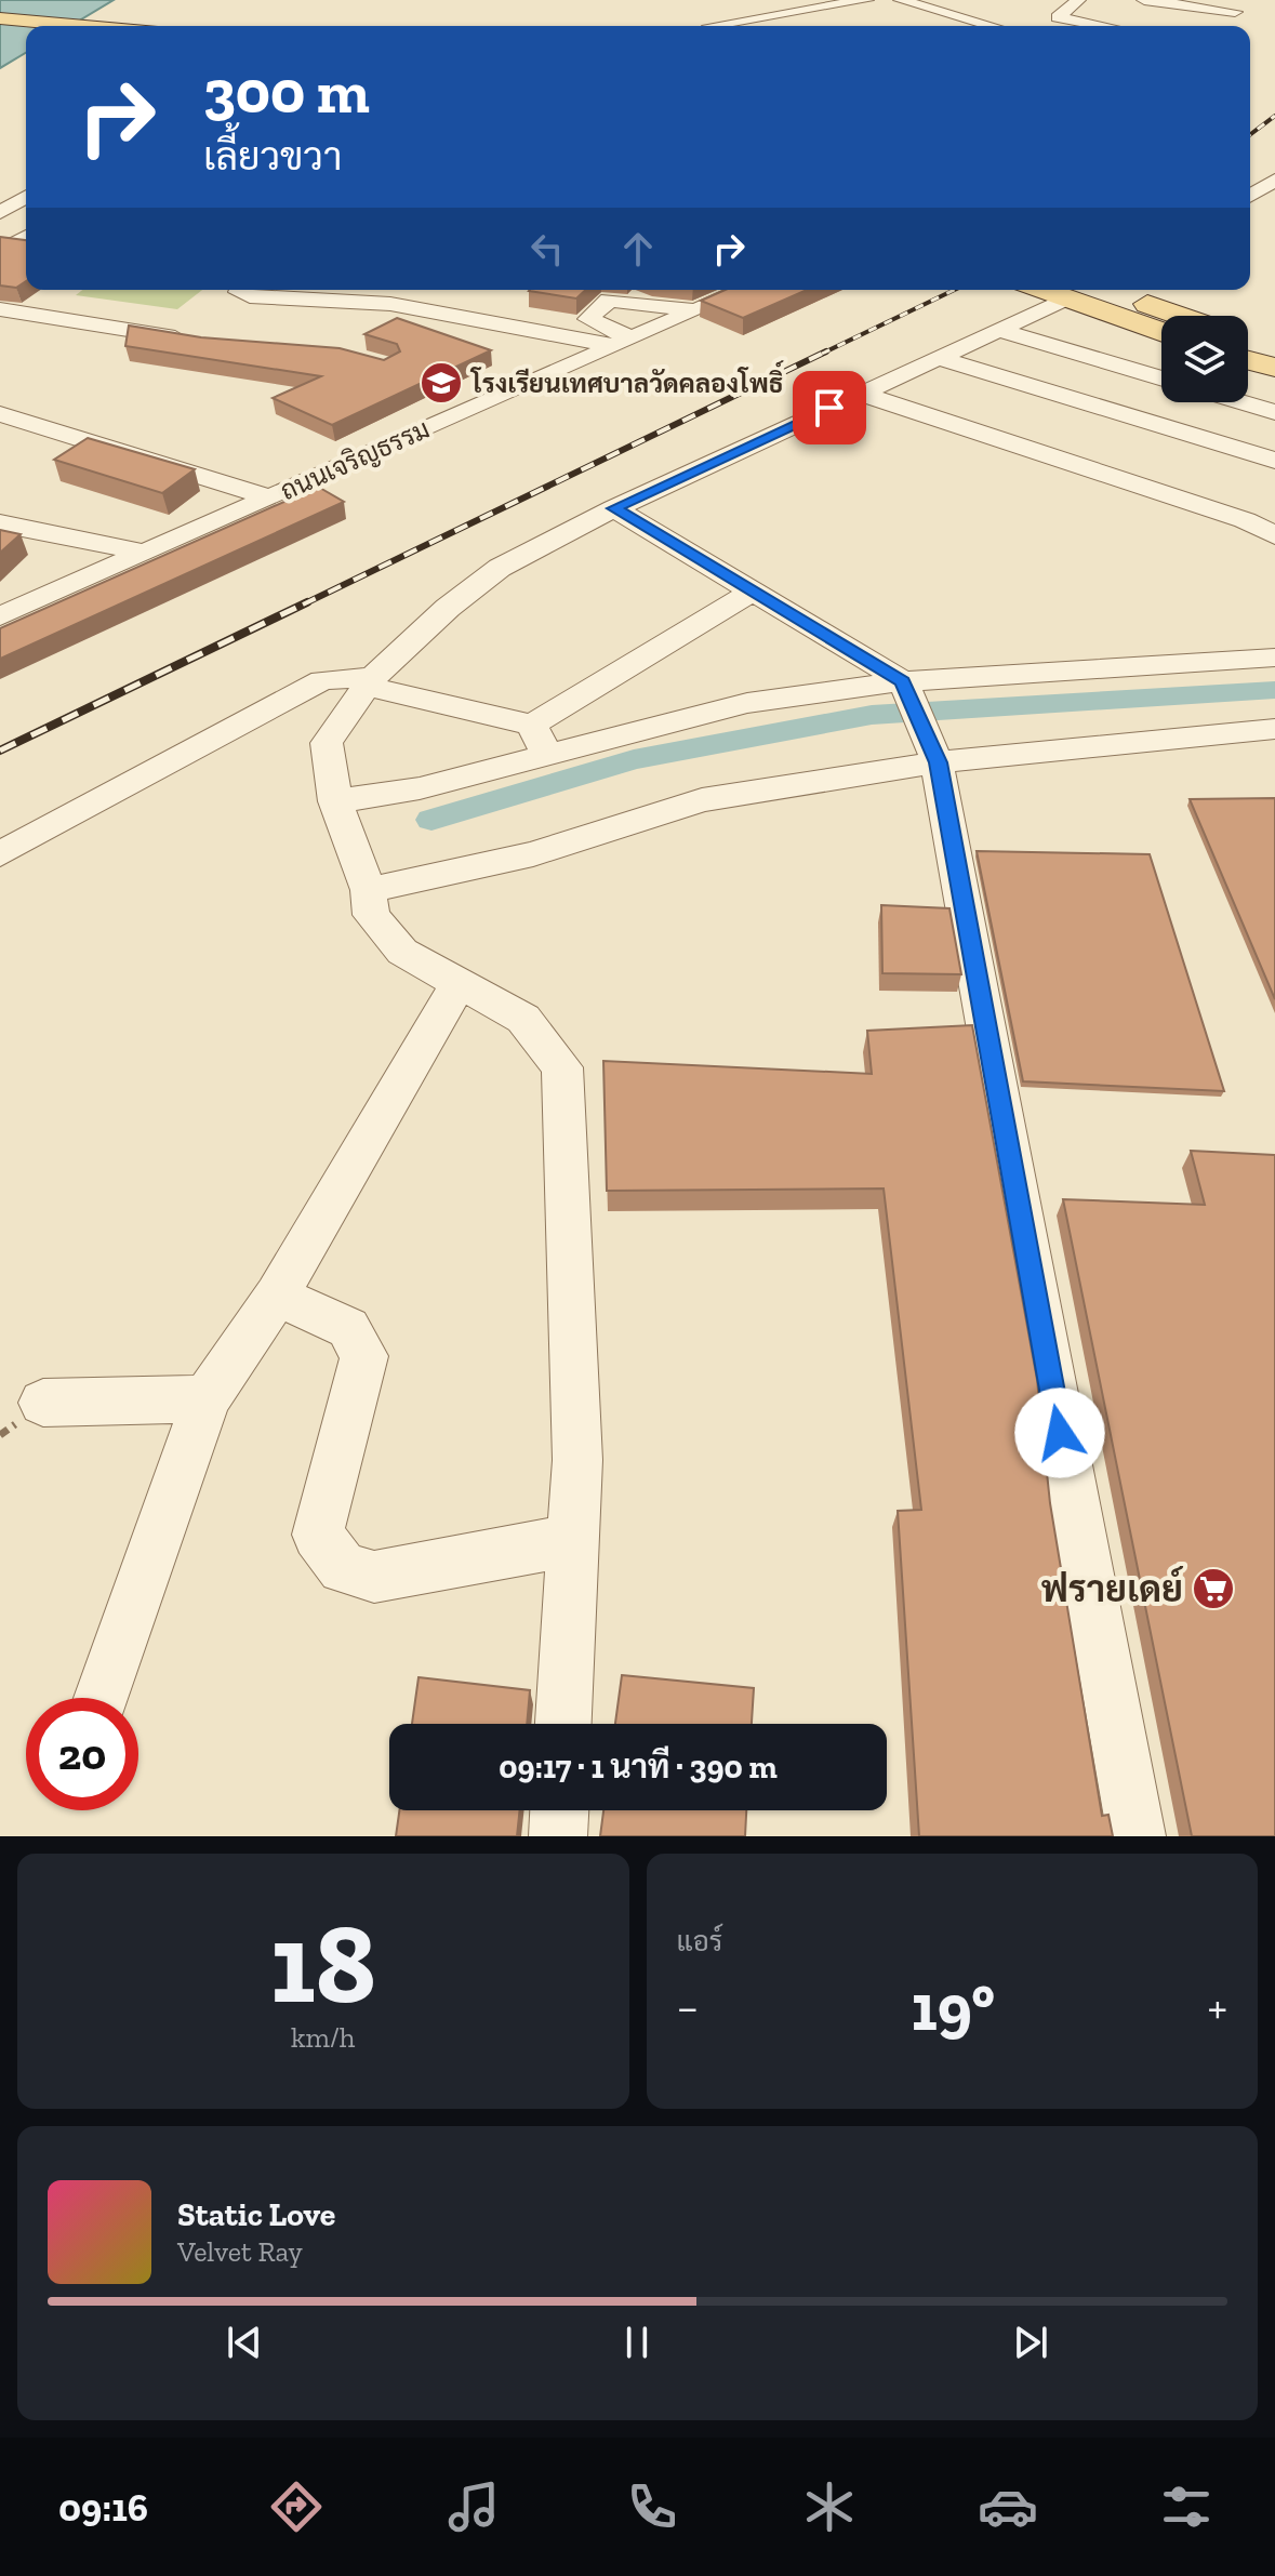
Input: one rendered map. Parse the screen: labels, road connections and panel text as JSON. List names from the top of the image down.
{
  "streets": {
    "street": ["ถนนเจริญธรรม"]
  },
  "places": {
    "school or university": ["โรงเรียนเทศบาลวัดคลองโพธิ์"],
    "supermarket": ["ฟรายเดย์"]
  },
  "page": {
    "turn": ["300 m", "เลี้ยวขวา"],
    "limit": "20",
    "trip": "09:17 · 1 นาที · 390 m",
    "tile": [
      ["18", "km/h"],
      "แอร์"
    ],
    "heat": ["−", "19°", "+"],
    "song": ["Static Love", "Velvet Ray"],
    "tabs": "09:16"
  }
}
